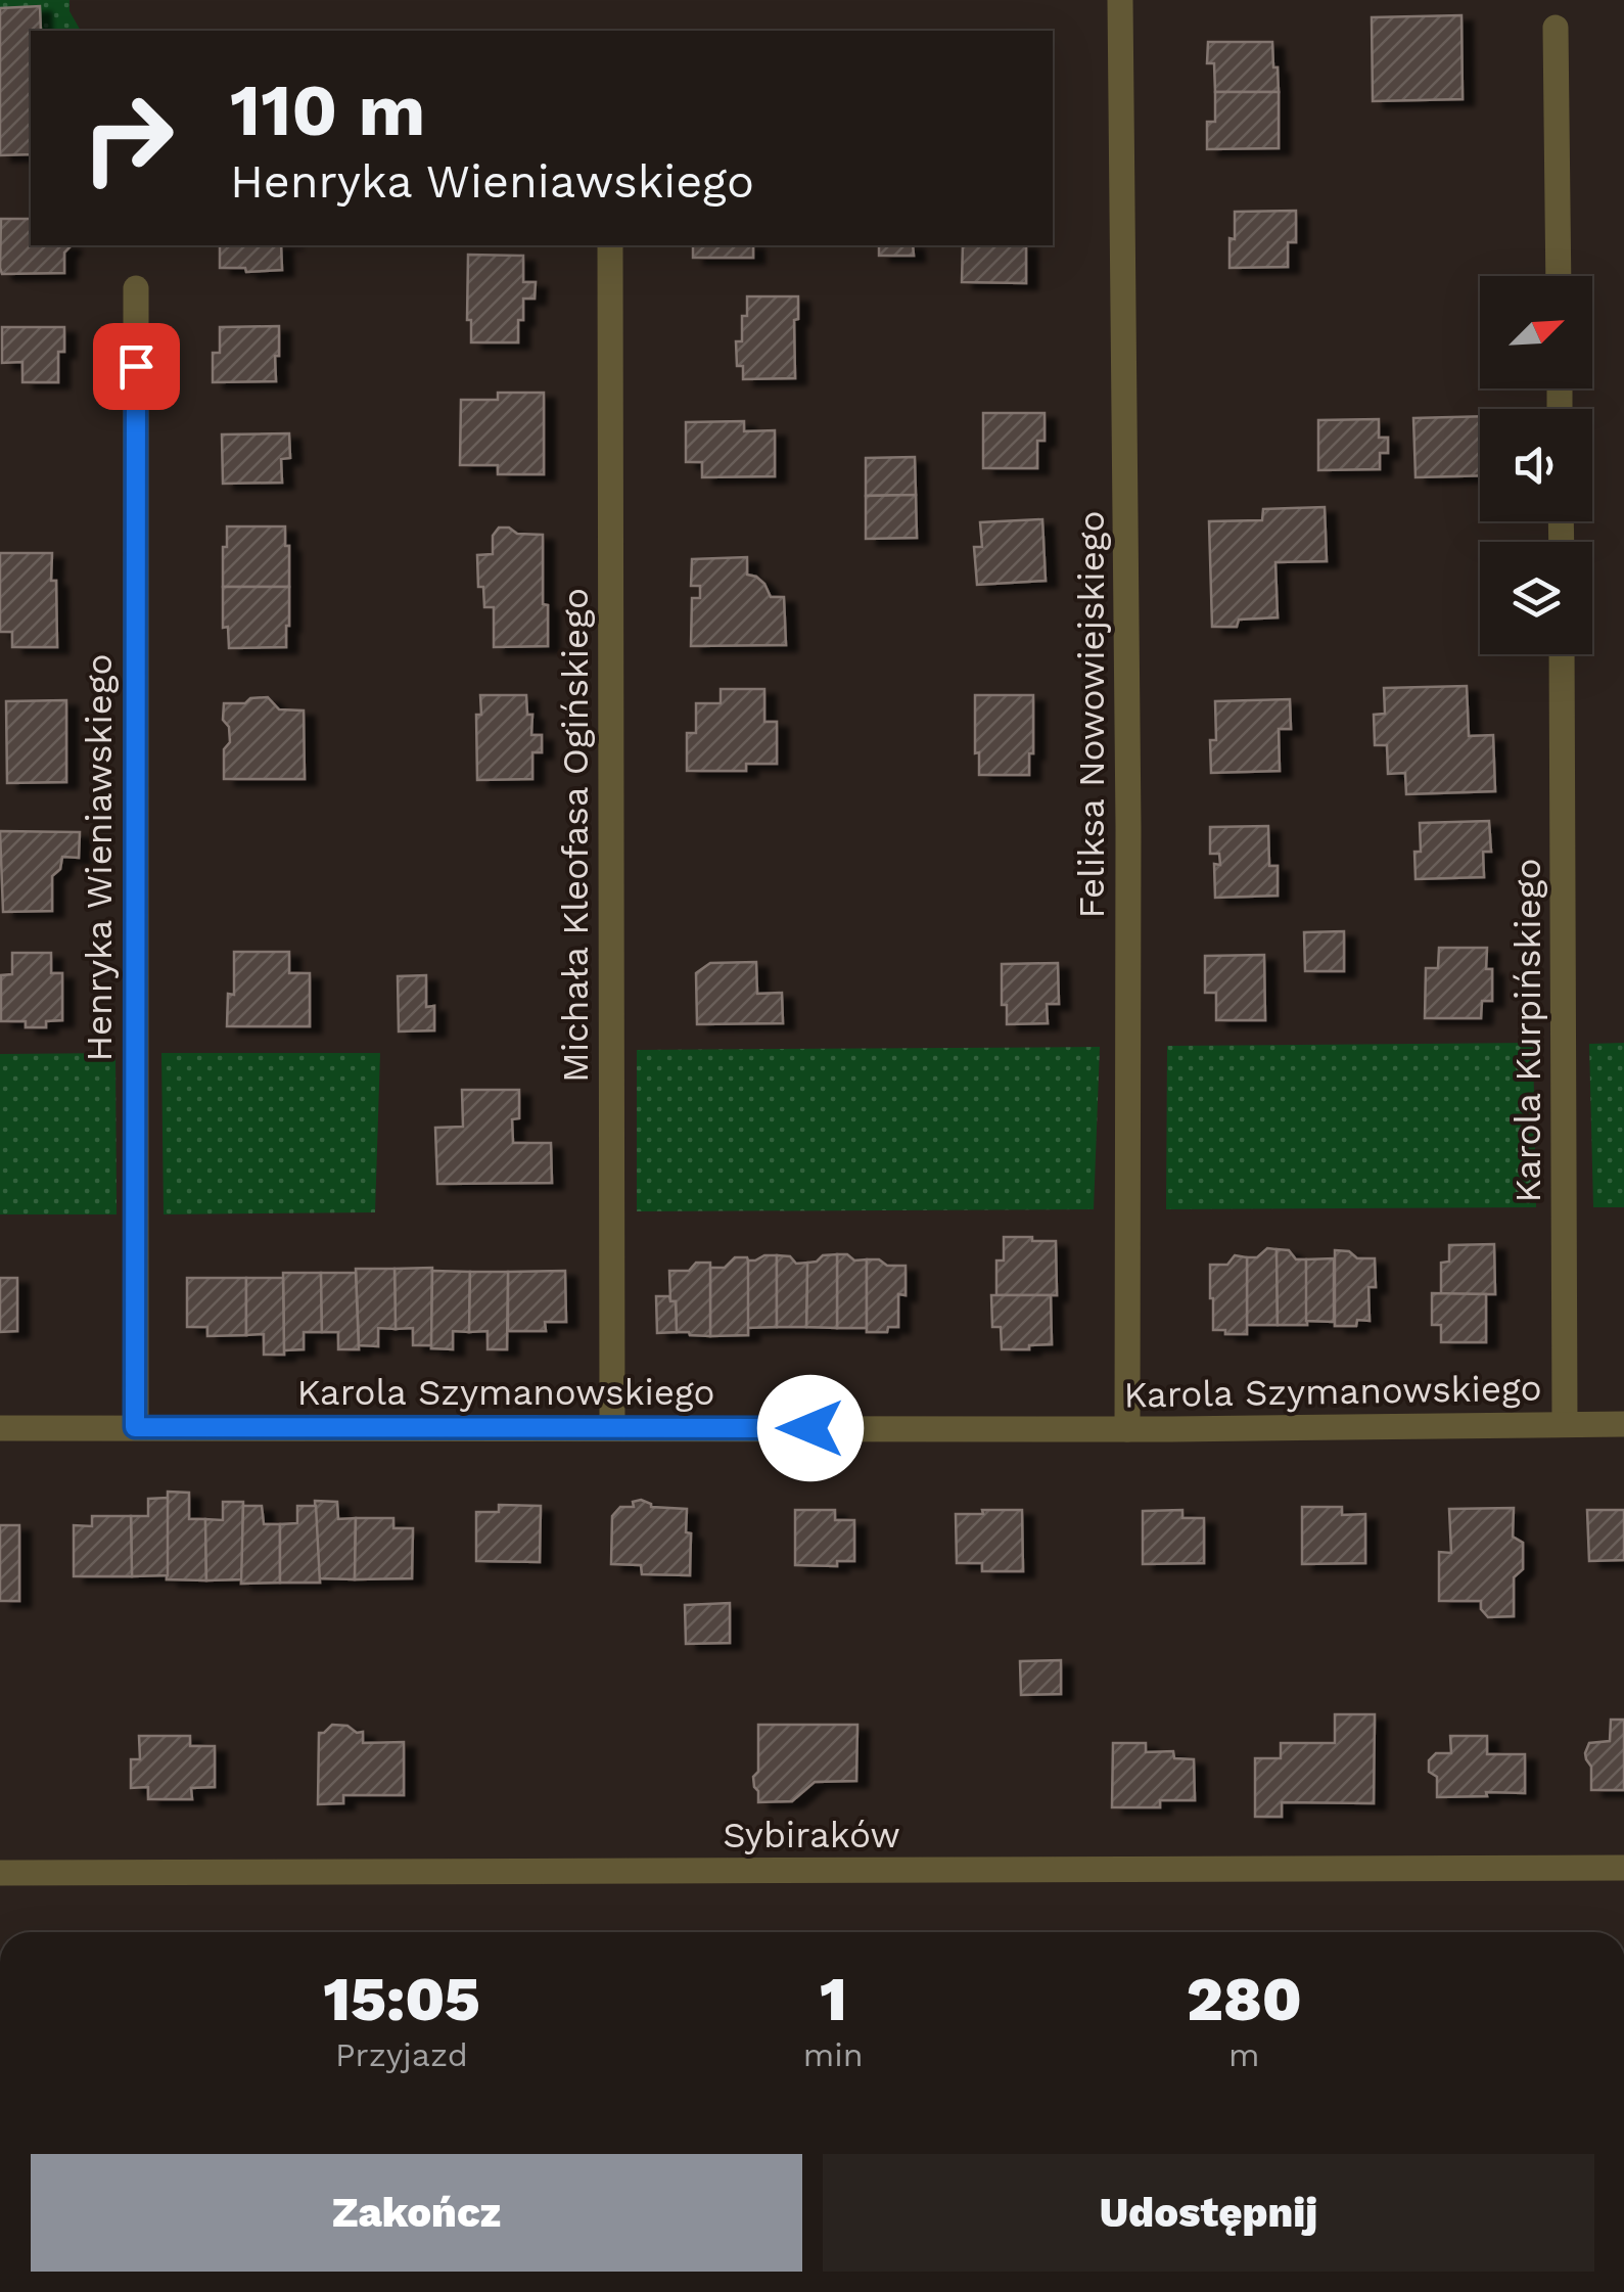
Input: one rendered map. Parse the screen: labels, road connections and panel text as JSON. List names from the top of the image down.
{
  "streets": {
    "street": [
      "Feliksa Nowowiejskiego",
      "Michała Kleofasa Ogińskiego",
      "Henryka Wieniawskiego",
      "Karola Kurpińskiego",
      "Karola Szymanowskiego",
      "Sybiraków"
    ]
  },
  "crossings": [
    ["Feliksa Nowowiejskiego", "Karola Szymanowskiego"],
    ["Michała Kleofasa Ogińskiego", "Karola Szymanowskiego"],
    ["Henryka Wieniawskiego", "Karola Szymanowskiego"],
    ["Karola Kurpińskiego", "Karola Szymanowskiego"]
  ],
  "north": "top right",
  "page": {
    "turn": ["110 m", "Henryka Wieniawskiego"],
    "eta": [
      "15:05",
      "Przyjazd",
      "1",
      "min",
      "280",
      "m"
    ],
    "buttons": ["Zakończ", "Udostępnij"]
  }
}
